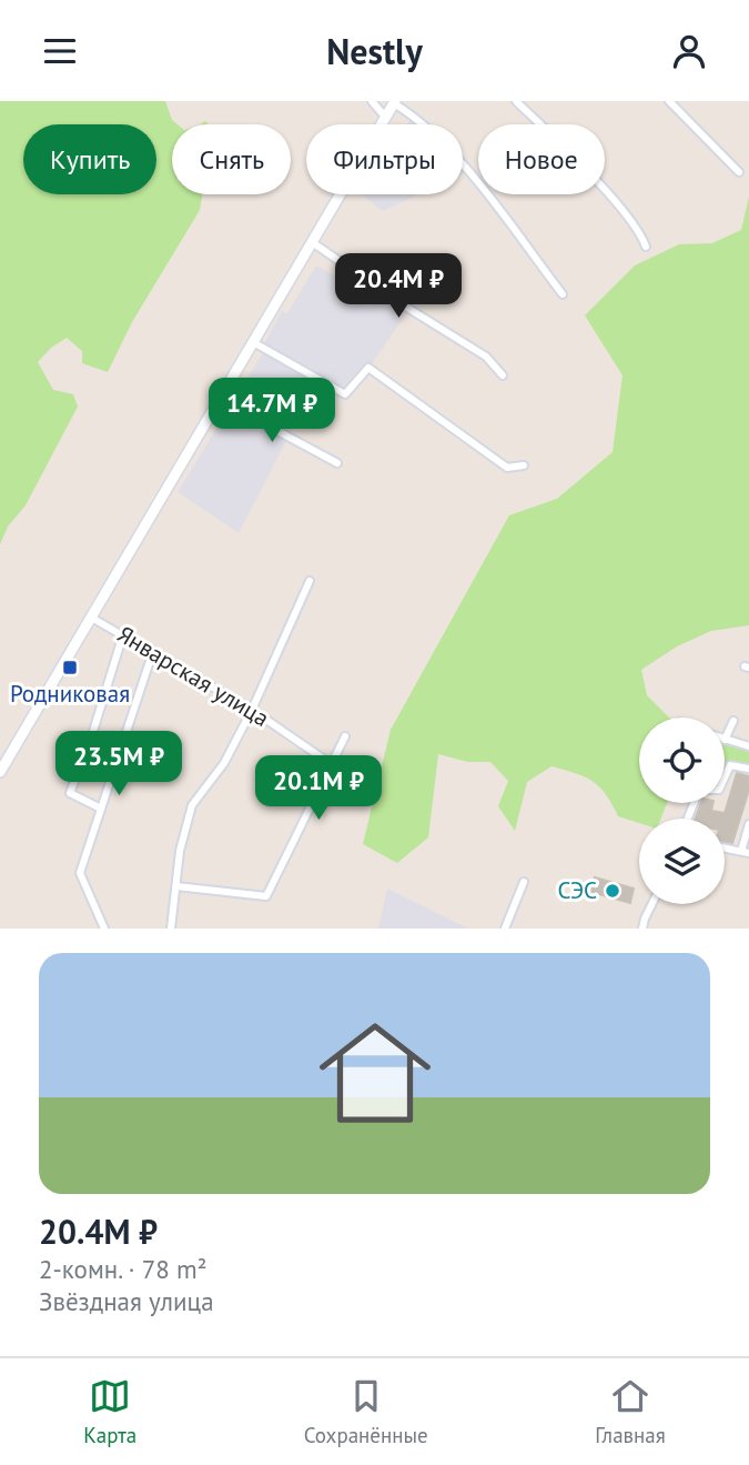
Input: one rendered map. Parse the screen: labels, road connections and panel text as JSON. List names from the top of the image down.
{
  "streets": {
    "street": ["Январская улица"]
  },
  "places": {
    "transit": ["Родниковая"],
    "other": ["СЭС"]
  },
  "page": {
    "header": "Nestly",
    "chip": [
      "Купить",
      "Снять",
      "Фильтры",
      "Новое"
    ],
    "price": [
      "20.4M ₽",
      "14.7M ₽",
      "23.5M ₽",
      "20.1M ₽"
    ],
    "list": [
      {
        "name": "20.4M ₽",
        "note": "2-комн. · 78 m² · Звёздная улица"
      }
    ],
    "tabs": ["Карта", "Сохранённые", "Главная"]
  }
}
